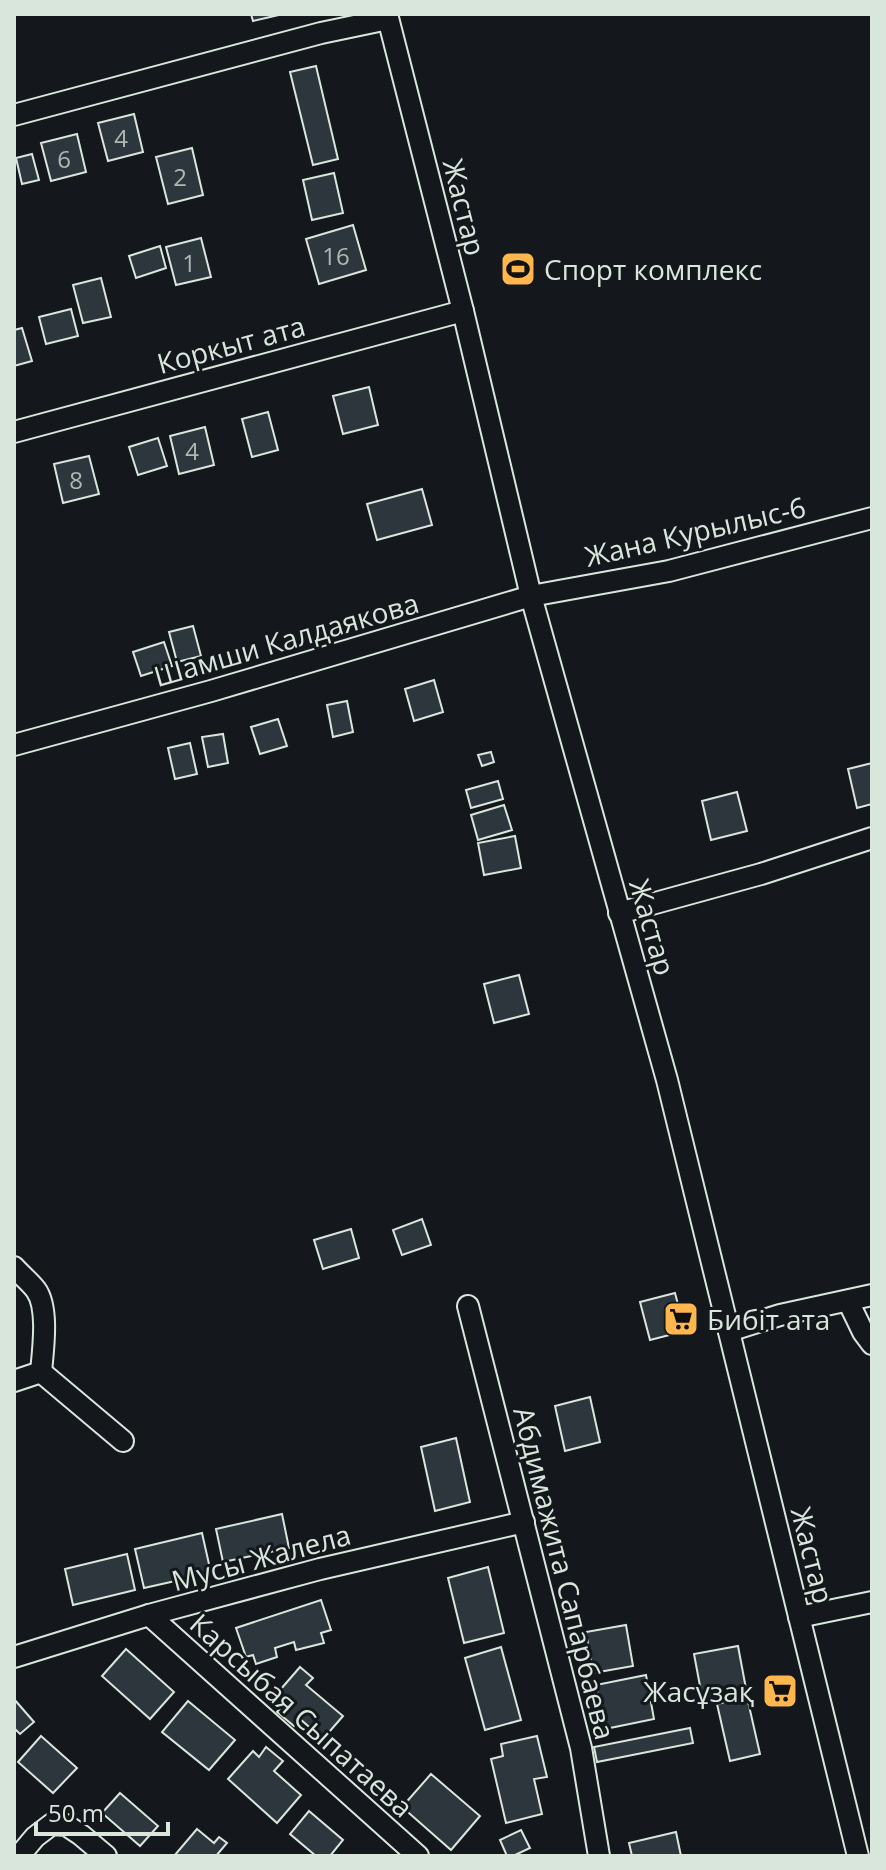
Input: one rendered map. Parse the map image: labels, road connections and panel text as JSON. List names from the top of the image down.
{
  "streets": {
    "street": [
      "Жастар",
      "Коркыт ата",
      "Жана Курылыс-6",
      "Шамши Калдаякова",
      "Мусы Жалела",
      "Абдимажита Сапарбаева",
      "Карсыбая Сыпатаева"
    ]
  },
  "crossings": [
    ["Жастар", "Коркыт ата"],
    ["Жастар", "Жана Курылыс-6"],
    ["Жастар", "Шамши Калдаякова"],
    ["Жана Курылыс-6", "Шамши Калдаякова"],
    ["Мусы Жалела", "Абдимажита Сапарбаева"],
    ["Мусы Жалела", "Карсыбая Сыпатаева"]
  ],
  "places": {
    "sports": ["Спорт комплекс"],
    "supermarket": ["Бибіт ата", "Жасұзақ"]
  },
  "house_numbers": [
    "4",
    "6",
    "2",
    "16",
    "1",
    "4",
    "8"
  ],
  "scale_bar": "50 m"
}
